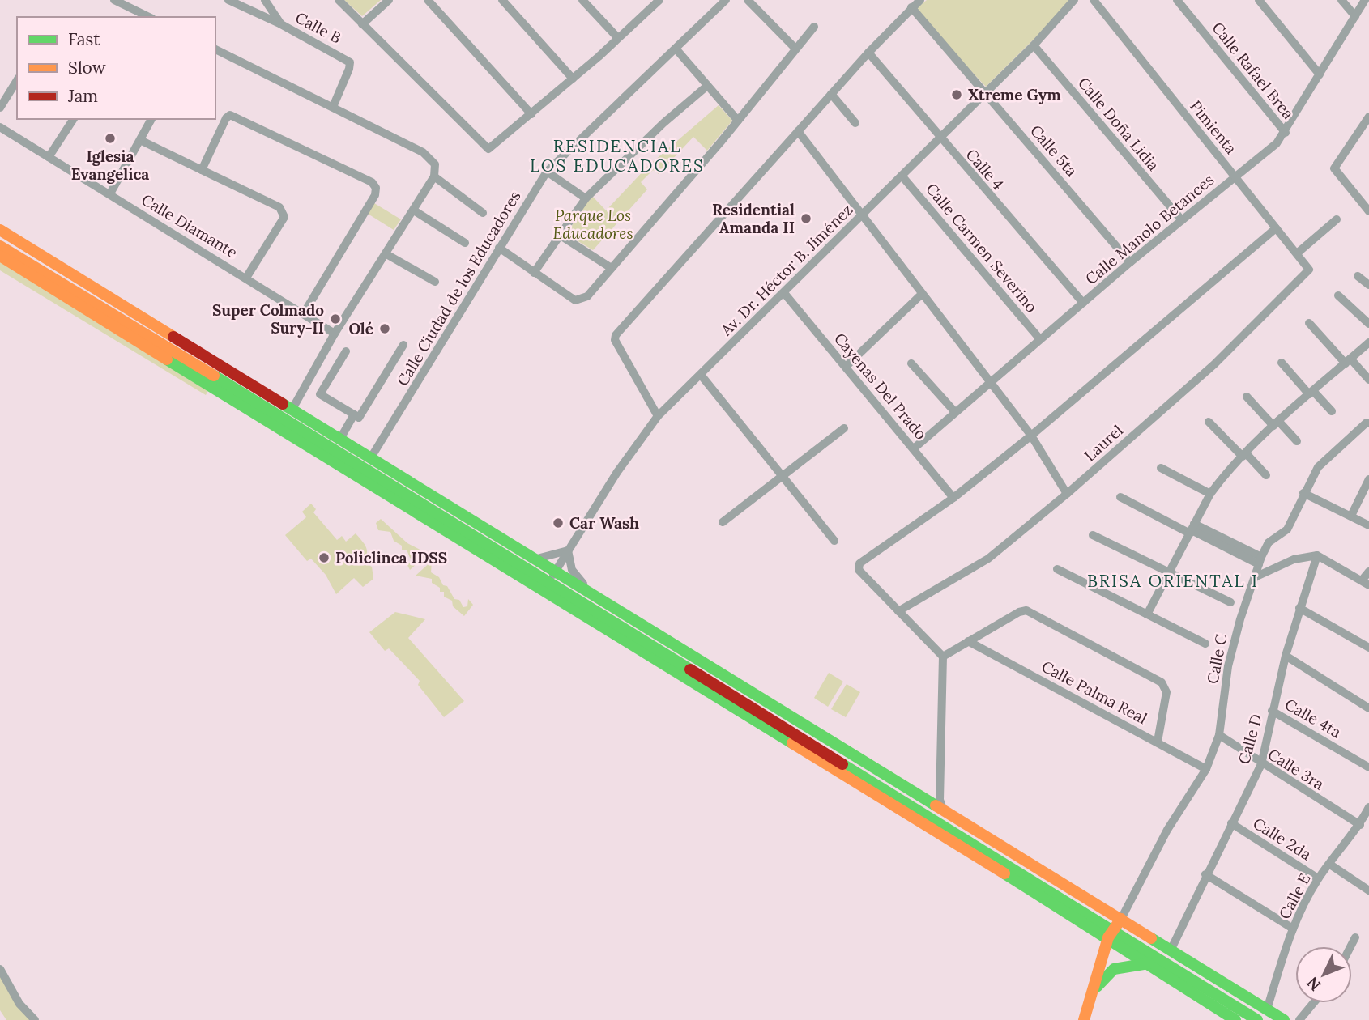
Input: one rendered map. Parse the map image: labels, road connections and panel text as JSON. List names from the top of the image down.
{
  "streets": {
    "street": [
      "Calle B",
      "Calle Rafael Brea",
      "Calle Doña Lidia",
      "Pimienta",
      "Calle 5ta",
      "Calle 4",
      "Calle Diamante",
      "Calle Manolo Betances",
      "Calle Carmen Severino",
      "Av. Dr. Héctor B. Jiménez",
      "Calle Ciudad de los Educadores",
      "Cayenas Del Prado",
      "Laurel",
      "Calle C",
      "Calle Palma Real",
      "Calle 4ta",
      "Calle D",
      "Calle 3ra",
      "Calle 2da",
      "Calle E"
    ]
  },
  "crossings": [
    ["Calle Rafael Brea", "Calle Manolo Betances"],
    ["Calle Doña Lidia", "Calle Manolo Betances"],
    ["Calle Doña Lidia", "Av. Dr. Héctor B. Jiménez"],
    ["Pimienta", "Calle Manolo Betances"],
    ["Pimienta", "Laurel"],
    ["Calle 5ta", "Calle Manolo Betances"],
    ["Calle 5ta", "Av. Dr. Héctor B. Jiménez"],
    ["Calle 4", "Calle Manolo Betances"],
    ["Calle 4", "Av. Dr. Héctor B. Jiménez"],
    ["Calle Manolo Betances", "Calle Carmen Severino"],
    ["Calle Manolo Betances", "Cayenas Del Prado"],
    ["Calle Carmen Severino", "Av. Dr. Héctor B. Jiménez"],
    ["Av. Dr. Héctor B. Jiménez", "Cayenas Del Prado"],
    ["Calle C", "Calle Palma Real"],
    ["Calle C", "Calle 3ra"],
    ["Calle 4ta", "Calle D"],
    ["Calle D", "Calle 3ra"],
    ["Calle D", "Calle 2da"],
    ["Calle 3ra", "Calle E"],
    ["Calle 2da", "Calle E"]
  ],
  "districts": ["RESIDENCIAL LOS EDUCADORES", "BRISA ORIENTAL I"],
  "parks": ["Parque Los Educadores"],
  "places": [
    "Xtreme Gym",
    "Iglesia Evangelica",
    "Residential Amanda II",
    "Super Colmado Sury-II",
    "Olé",
    "Car Wash",
    "Policlinca IDSS"
  ],
  "legend": ["Fast", "Slow", "Jam"],
  "north": "bottom left"
}
